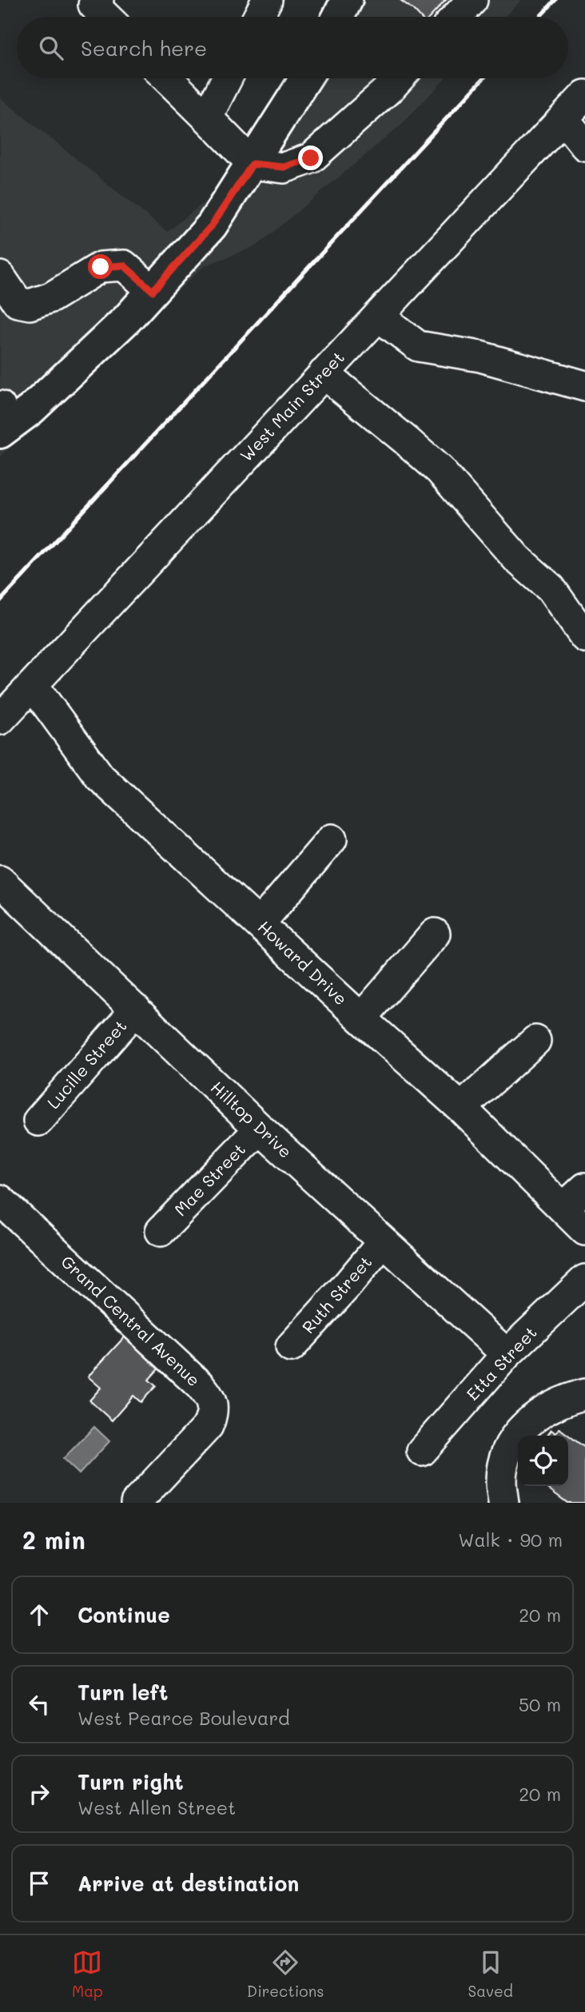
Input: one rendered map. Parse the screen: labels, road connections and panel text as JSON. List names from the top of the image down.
{
  "streets": {
    "street": [
      "West Main Street",
      "Howard Drive",
      "Lucille Street",
      "Hilltop Drive",
      "Mae Street",
      "Ruth Street",
      "Grand Central Avenue",
      "Etta Street"
    ]
  },
  "crossings": [
    ["West Main Street", "Howard Drive"],
    ["Lucille Street", "Hilltop Drive"],
    ["Hilltop Drive", "Mae Street"],
    ["Hilltop Drive", "Ruth Street"],
    ["Hilltop Drive", "Etta Street"]
  ],
  "page": {
    "search": "Search here",
    "heading": ["2 min", "Walk · 90 m"],
    "list": [
      ["Continue", "20 m"],
      ["Turn left", "West Pearce Boulevard", "50 m"],
      ["Turn right", "West Allen Street", "20 m"],
      "Arrive at destination"
    ],
    "nav": ["Map", "Directions", "Saved"]
  }
}
